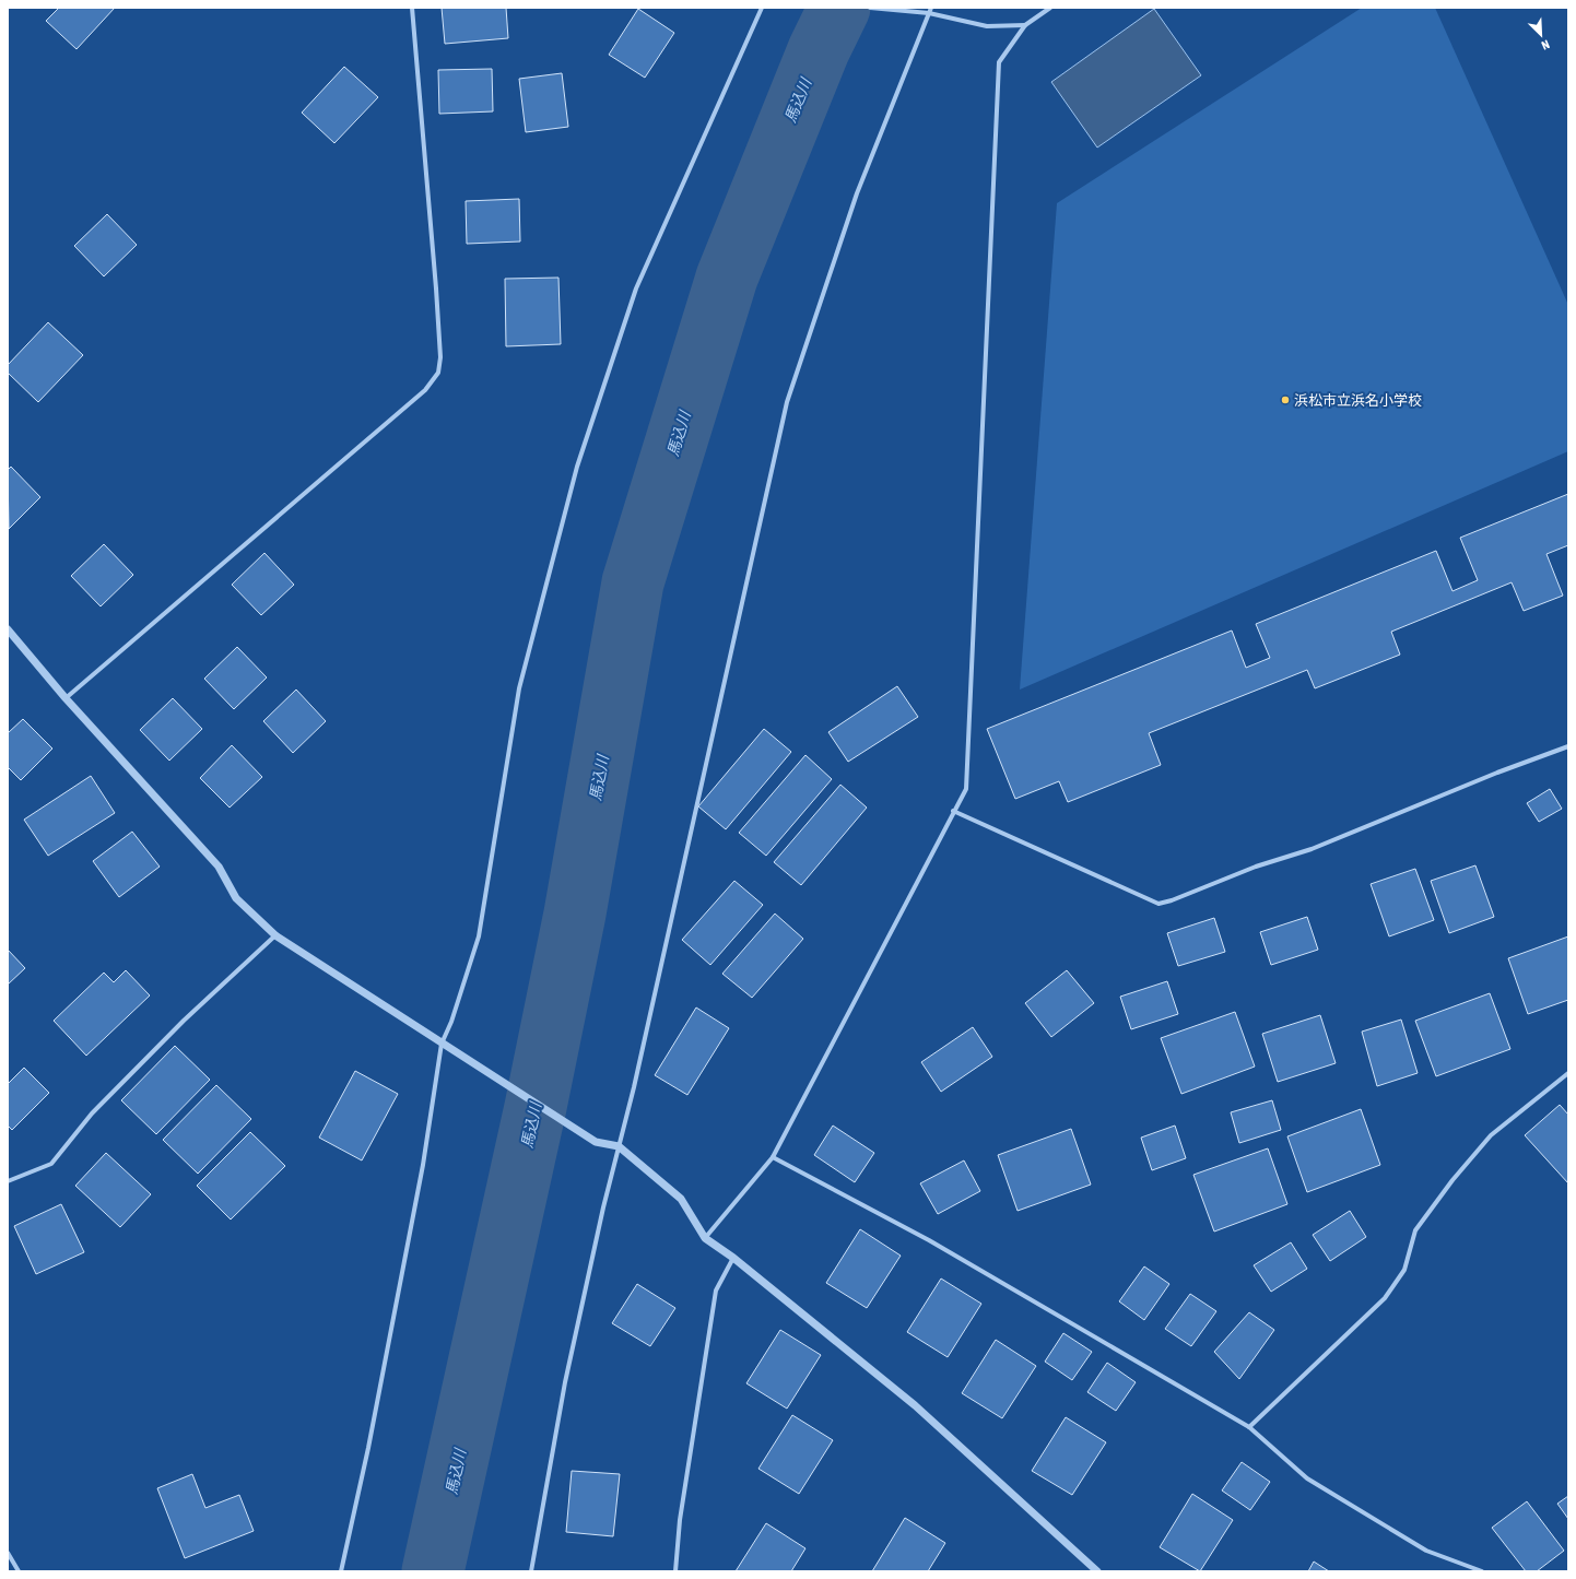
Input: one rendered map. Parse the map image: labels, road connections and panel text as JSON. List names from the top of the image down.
{
  "water": ["馬込川"],
  "places": ["浜松市立浜名小学校"],
  "north": "bottom right"
}
